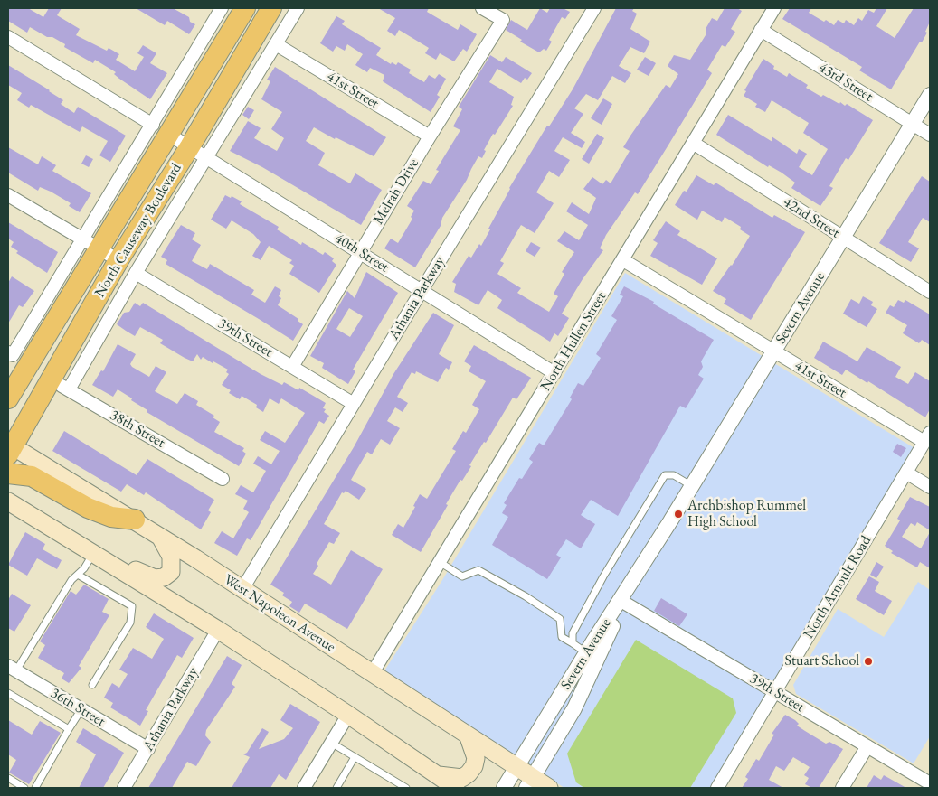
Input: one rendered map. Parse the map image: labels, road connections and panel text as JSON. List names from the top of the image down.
{
  "streets": {
    "highway": ["North Causeway Boulevard"],
    "main road": ["West Napoleon Avenue"],
    "street": [
      "43rd Street",
      "41st Street",
      "Melrah Drive",
      "42nd Street",
      "40th Street",
      "Athania Parkway",
      "Severn Avenue",
      "39th Street",
      "North Hullen Street",
      "38th Street",
      "North Arnoult Road",
      "36th Street"
    ]
  },
  "crossings": [
    ["43rd Street", "Severn Avenue"],
    ["43rd Street", "North Hullen Street"],
    ["41st Street", "Melrah Drive"],
    ["41st Street", "North Causeway Boulevard"],
    ["41st Street", "Severn Avenue"],
    ["41st Street", "North Hullen Street"],
    ["41st Street", "North Arnoult Road"],
    ["Melrah Drive", "40th Street"],
    ["Melrah Drive", "39th Street"],
    ["42nd Street", "Severn Avenue"],
    ["42nd Street", "North Hullen Street"],
    ["North Causeway Boulevard", "40th Street"],
    ["North Causeway Boulevard", "39th Street"],
    ["North Causeway Boulevard", "38th Street"],
    ["North Causeway Boulevard", "West Napoleon Avenue"],
    ["40th Street", "Athania Parkway"],
    ["40th Street", "North Hullen Street"],
    ["Athania Parkway", "39th Street"],
    ["Athania Parkway", "West Napoleon Avenue"],
    ["Athania Parkway", "36th Street"],
    ["Severn Avenue", "39th Street"],
    ["Severn Avenue", "West Napoleon Avenue"],
    ["39th Street", "North Arnoult Road"],
    ["North Hullen Street", "West Napoleon Avenue"]
  ],
  "places": ["Archbishop Rummel High School", "Stuart School"]
}
